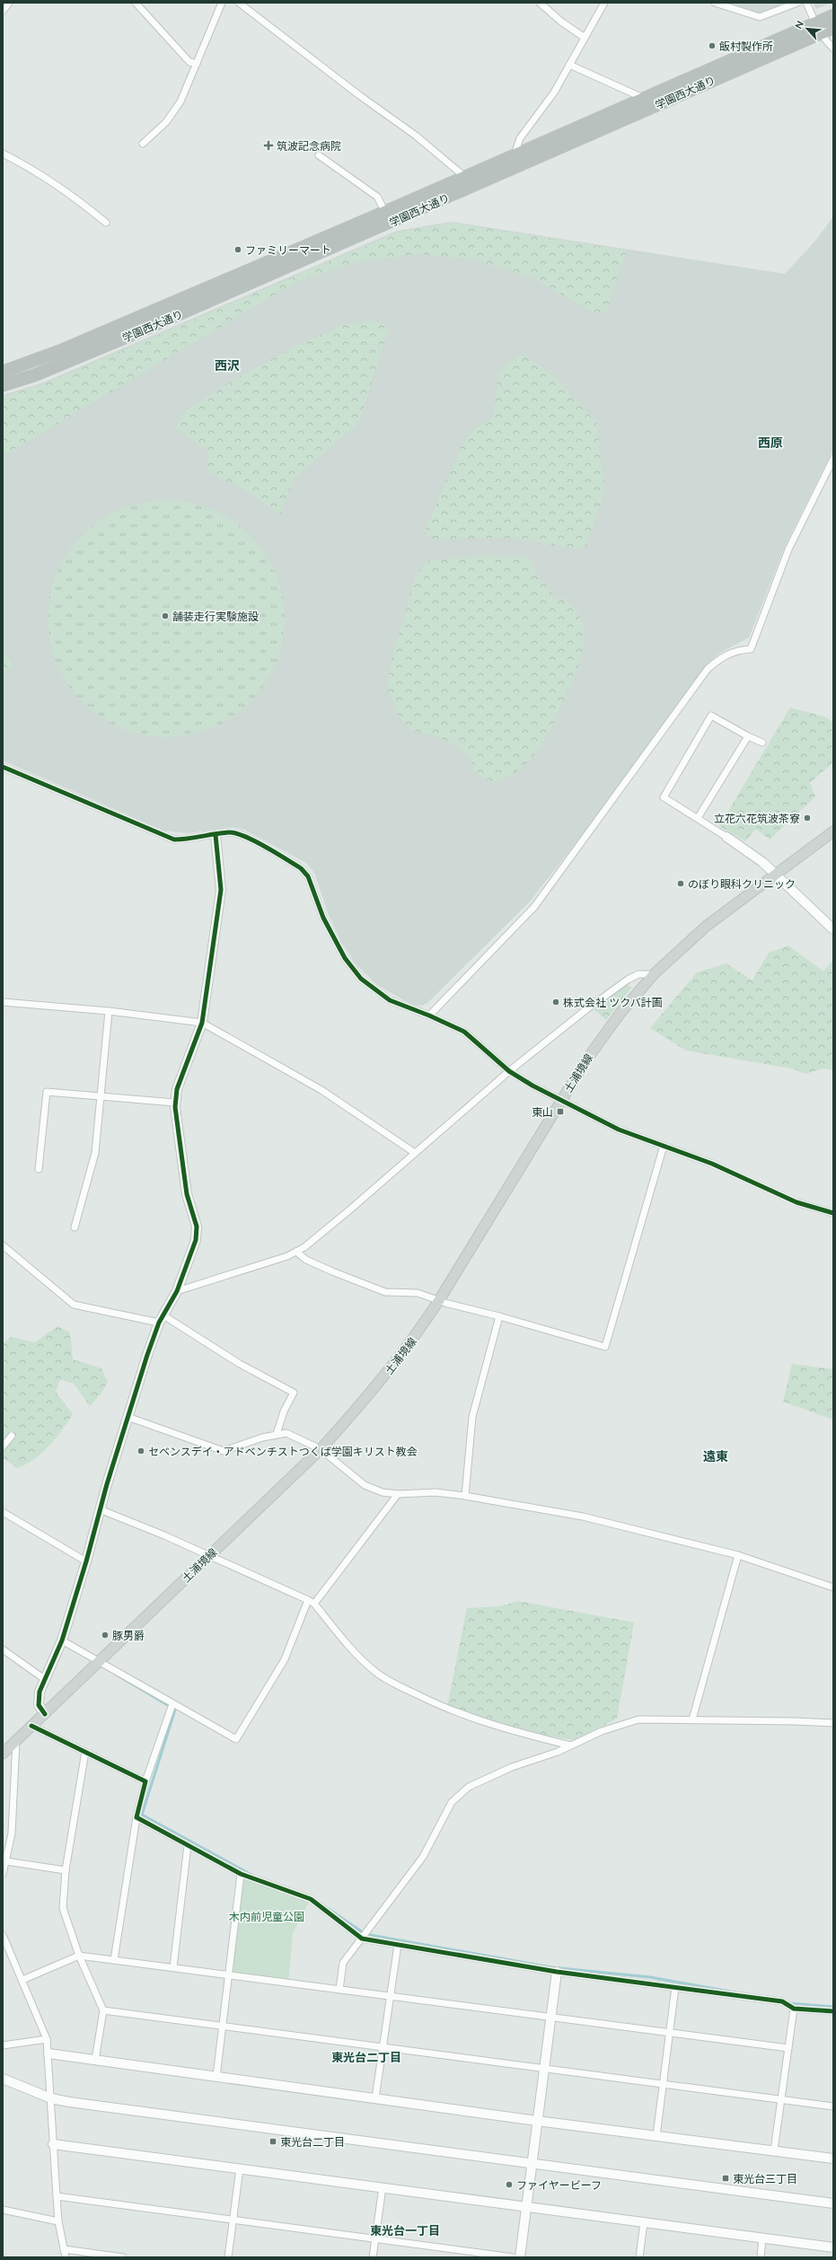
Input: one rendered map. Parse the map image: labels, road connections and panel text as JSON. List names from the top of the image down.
{
  "streets": {
    "highway": ["学園西大通り"],
    "main road": ["土浦境線"]
  },
  "districts": [
    "西沢",
    "西原",
    "遠東",
    "東光台二丁目",
    "東光台一丁目"
  ],
  "parks": ["木内前児童公園"],
  "places": {
    "other": [
      "飯村製作所",
      "ファミリーマート",
      "舗装走行実験施設",
      "立花六花筑波茶寮",
      "のぼり眼科クリニック",
      "株式会社 ツクバ計画",
      "セベンスデイ・アドベンチストつくば学園キリスト教会",
      "豚男爵",
      "ファイヤービーフ"
    ],
    "health": ["筑波記念病院"],
    "transit": ["東山", "東光台二丁目", "東光台三丁目"]
  },
  "north": "top left"
}
